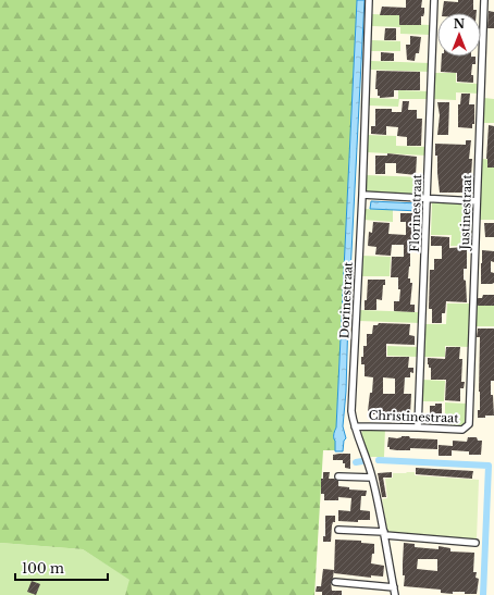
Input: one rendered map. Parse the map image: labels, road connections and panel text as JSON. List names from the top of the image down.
{
  "streets": {
    "street": [
      "Justinestraat",
      "Florinestraat",
      "Dorinestraat",
      "Christinestraat"
    ]
  },
  "crossings": [
    ["Justinestraat", "Christinestraat"],
    ["Florinestraat", "Christinestraat"],
    ["Dorinestraat", "Christinestraat"]
  ],
  "scale_bar": "100 m",
  "north": "top"
}
